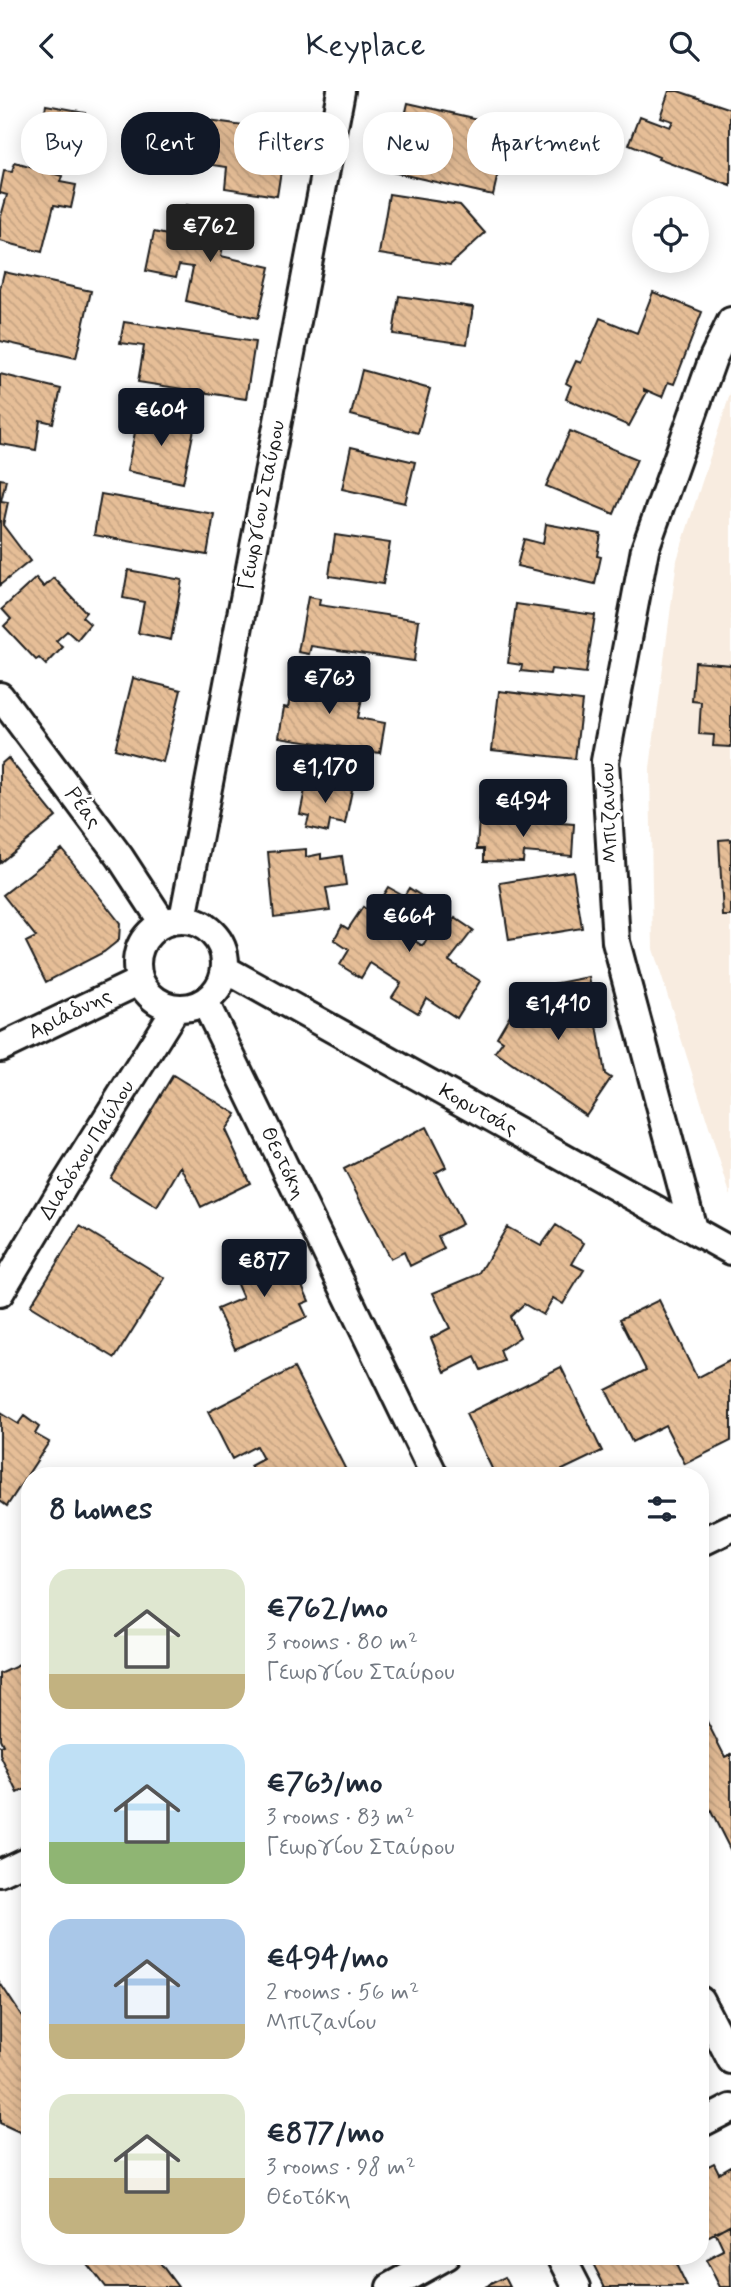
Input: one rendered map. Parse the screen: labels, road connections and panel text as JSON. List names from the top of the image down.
{
  "streets": {
    "street": [
      "Γεωργίου Σταύρου",
      "Ρέας",
      "Μπιζανίου",
      "Αριάδνης",
      "Κορυτσάς",
      "Διαδόχου Παύλου",
      "Θεοτόκη"
    ]
  },
  "crossings": [
    ["Γεωργίου Σταύρου", "Ρέας"],
    ["Γεωργίου Σταύρου", "Αριάδνης"],
    ["Γεωργίου Σταύρου", "Κορυτσάς"],
    ["Γεωργίου Σταύρου", "Διαδόχου Παύλου"],
    ["Γεωργίου Σταύρου", "Θεοτόκη"],
    ["Ρέας", "Αριάδνης"],
    ["Ρέας", "Κορυτσάς"],
    ["Ρέας", "Διαδόχου Παύλου"],
    ["Ρέας", "Θεοτόκη"],
    ["Μπιζανίου", "Κορυτσάς"],
    ["Αριάδνης", "Κορυτσάς"],
    ["Αριάδνης", "Διαδόχου Παύλου"],
    ["Αριάδνης", "Θεοτόκη"],
    ["Κορυτσάς", "Διαδόχου Παύλου"],
    ["Κορυτσάς", "Θεοτόκη"],
    ["Διαδόχου Παύλου", "Θεοτόκη"]
  ],
  "page": {
    "header": "Keyplace",
    "chip": [
      "Buy",
      "Rent",
      "Filters",
      "New",
      "Apartment"
    ],
    "price": [
      "€762",
      "€604",
      "€763",
      "€1,170",
      "€494",
      "€664",
      "€1,410",
      "€877"
    ],
    "heading": "8 homes",
    "list": [
      {
        "name": "€762/mo",
        "note": "3 rooms · 80 m² · Γεωργίου Σταύρου"
      },
      {
        "name": "€763/mo",
        "note": "3 rooms · 83 m² · Γεωργίου Σταύρου"
      },
      {
        "name": "€494/mo",
        "note": "2 rooms · 56 m² · Μπιζανίου"
      },
      {
        "name": "€877/mo",
        "note": "3 rooms · 98 m² · Θεοτόκη"
      }
    ]
  }
}
